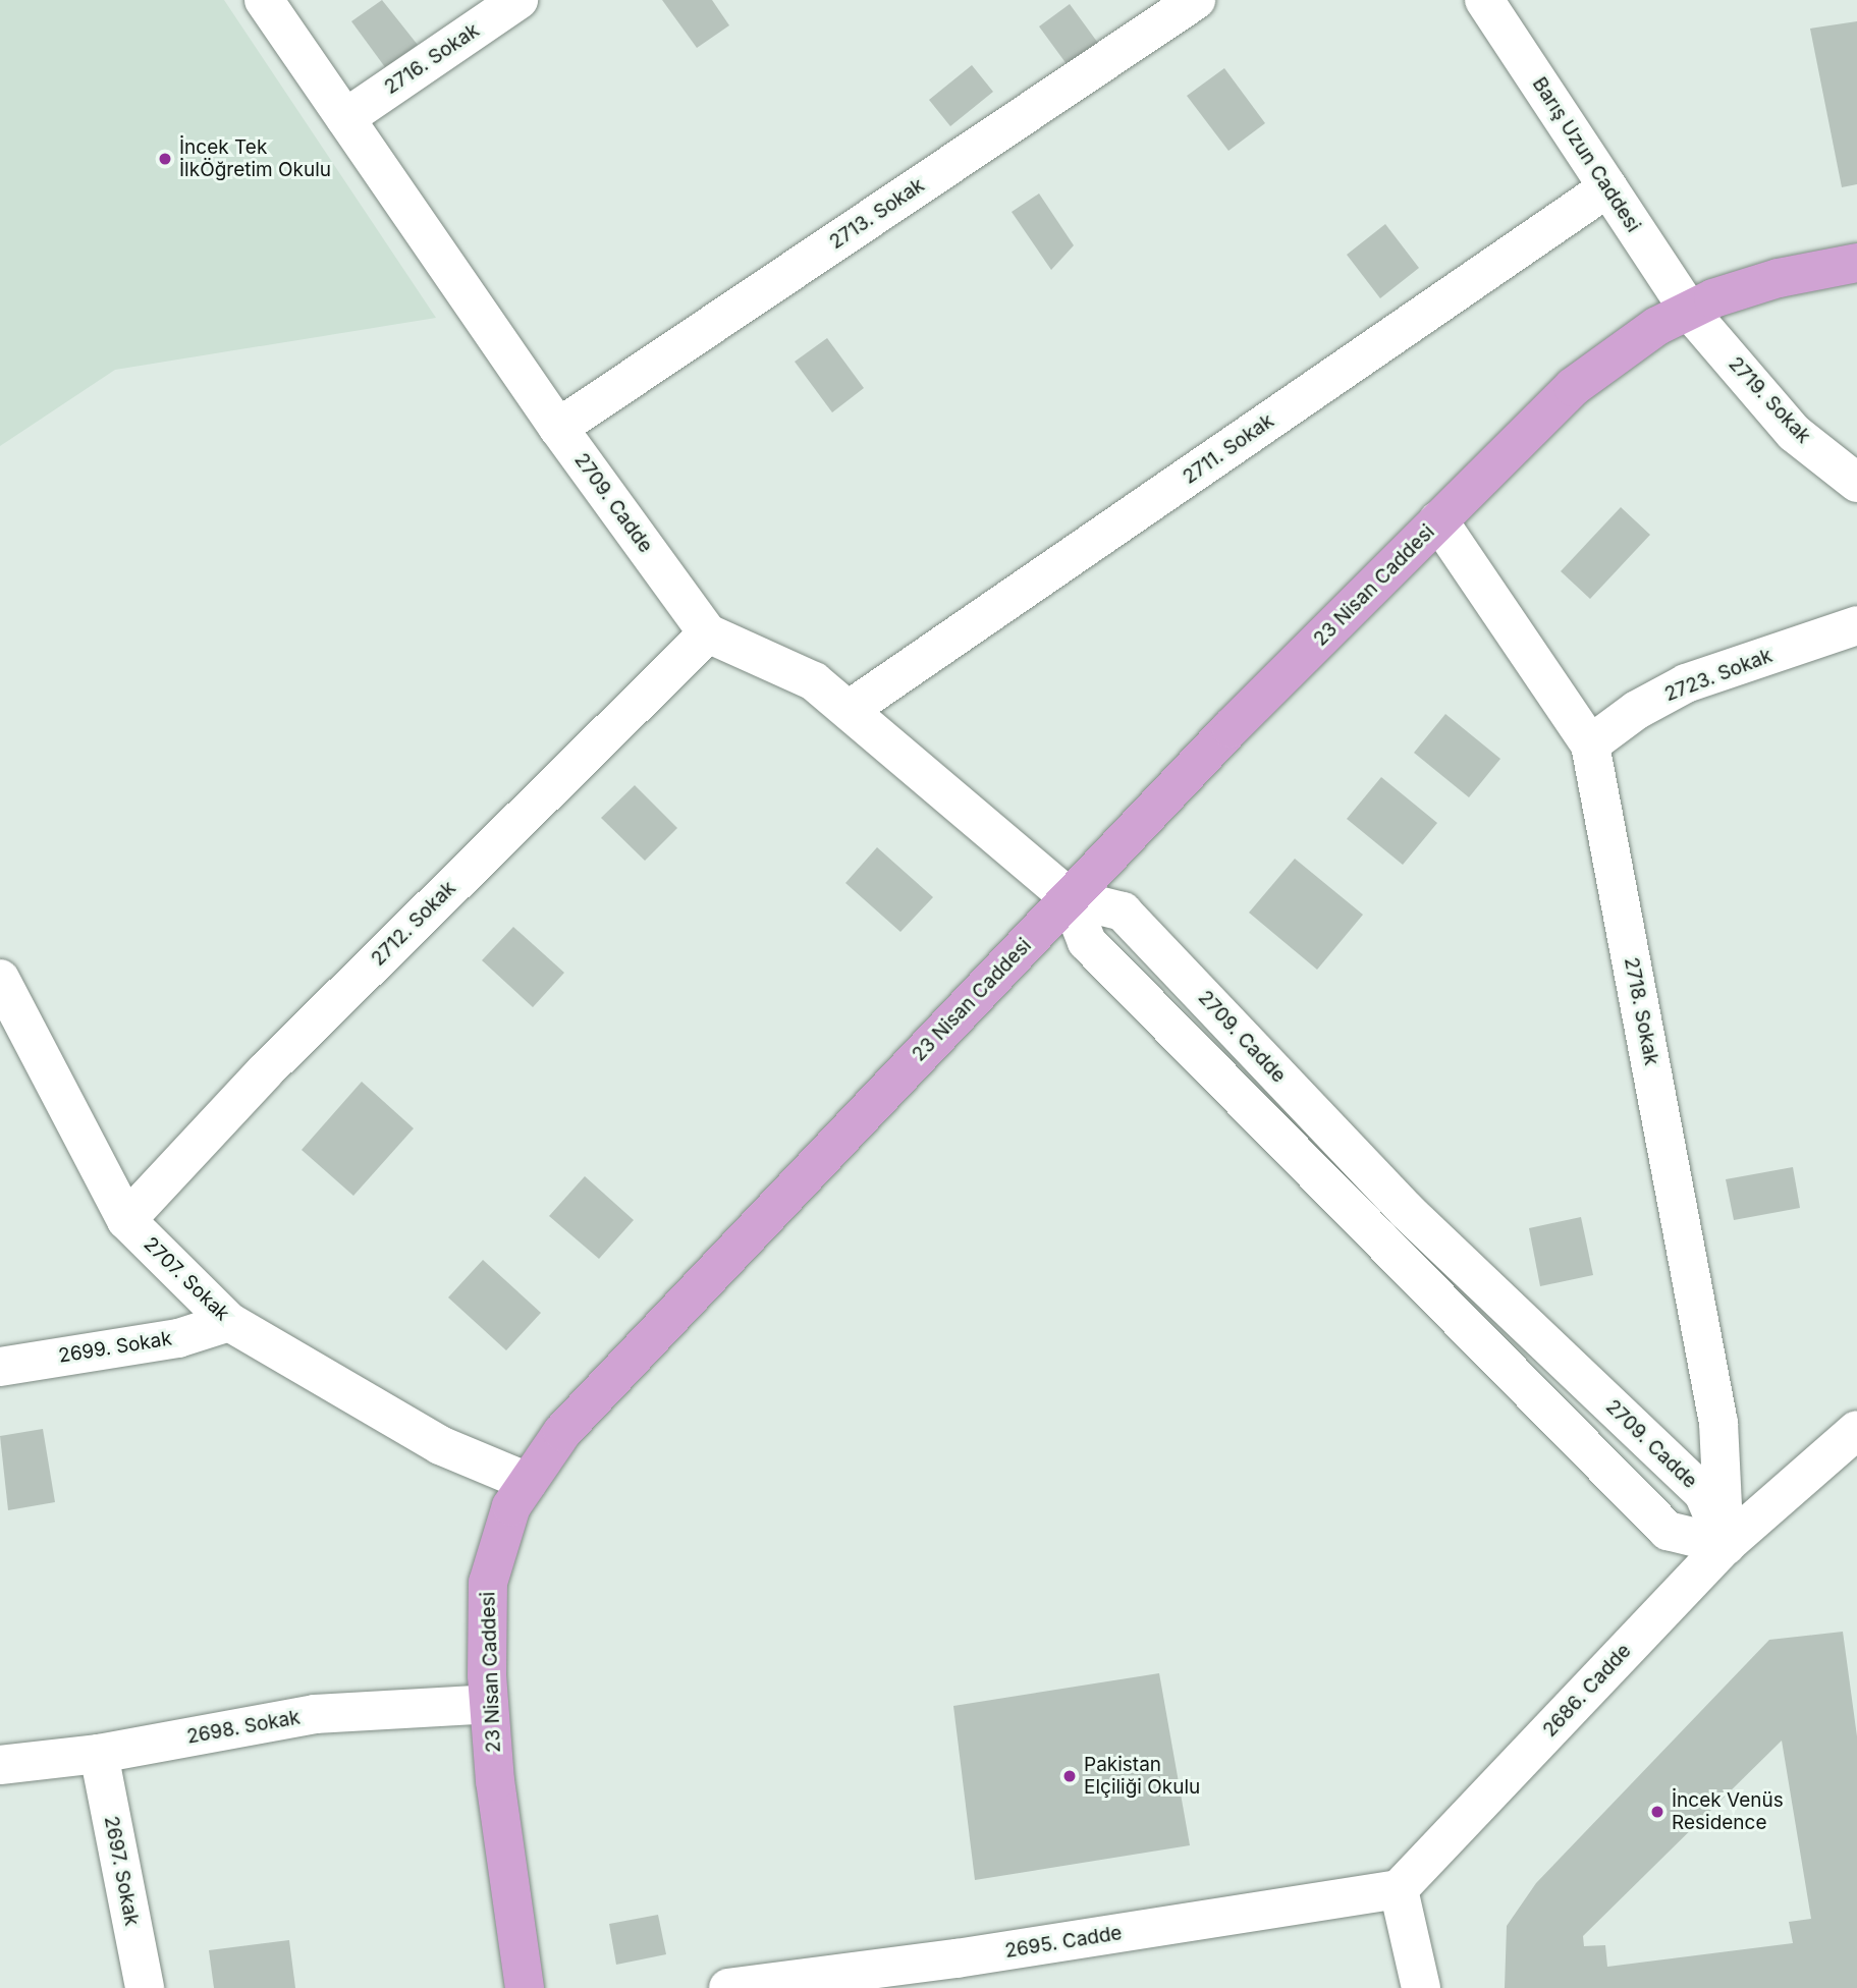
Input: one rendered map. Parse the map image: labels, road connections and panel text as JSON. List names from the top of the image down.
{
  "streets": {
    "main road": ["23 Nisan Caddesi"],
    "street": [
      "2716. Sokak",
      "Barış Uzun Caddesi",
      "2713. Sokak",
      "2719. Sokak",
      "2711. Sokak",
      "2709. Cadde",
      "2723. Sokak",
      "2712. Sokak",
      "2718. Sokak",
      "2707. Sokak",
      "2699. Sokak",
      "2686. Cadde",
      "2698. Sokak",
      "2697. Sokak",
      "2695. Cadde"
    ]
  },
  "crossings": [
    ["2716. Sokak", "2709. Cadde"],
    ["Barış Uzun Caddesi", "2719. Sokak"],
    ["Barış Uzun Caddesi", "2711. Sokak"],
    ["Barış Uzun Caddesi", "23 Nisan Caddesi"],
    ["2713. Sokak", "2709. Cadde"],
    ["2719. Sokak", "23 Nisan Caddesi"],
    ["2711. Sokak", "2709. Cadde"],
    ["2709. Cadde", "23 Nisan Caddesi"],
    ["2709. Cadde", "2712. Sokak"],
    ["2709. Cadde", "2718. Sokak"],
    ["2709. Cadde", "2686. Cadde"],
    ["23 Nisan Caddesi", "2718. Sokak"],
    ["23 Nisan Caddesi", "2707. Sokak"],
    ["23 Nisan Caddesi", "2698. Sokak"],
    ["2723. Sokak", "2718. Sokak"],
    ["2712. Sokak", "2707. Sokak"],
    ["2718. Sokak", "2686. Cadde"],
    ["2707. Sokak", "2699. Sokak"],
    ["2686. Cadde", "2695. Cadde"],
    ["2698. Sokak", "2697. Sokak"]
  ],
  "places": ["İncek Tek İlkÖğretim Okulu", "Pakistan Elçiliği Okulu", "İncek Venüs Residence"]
}
